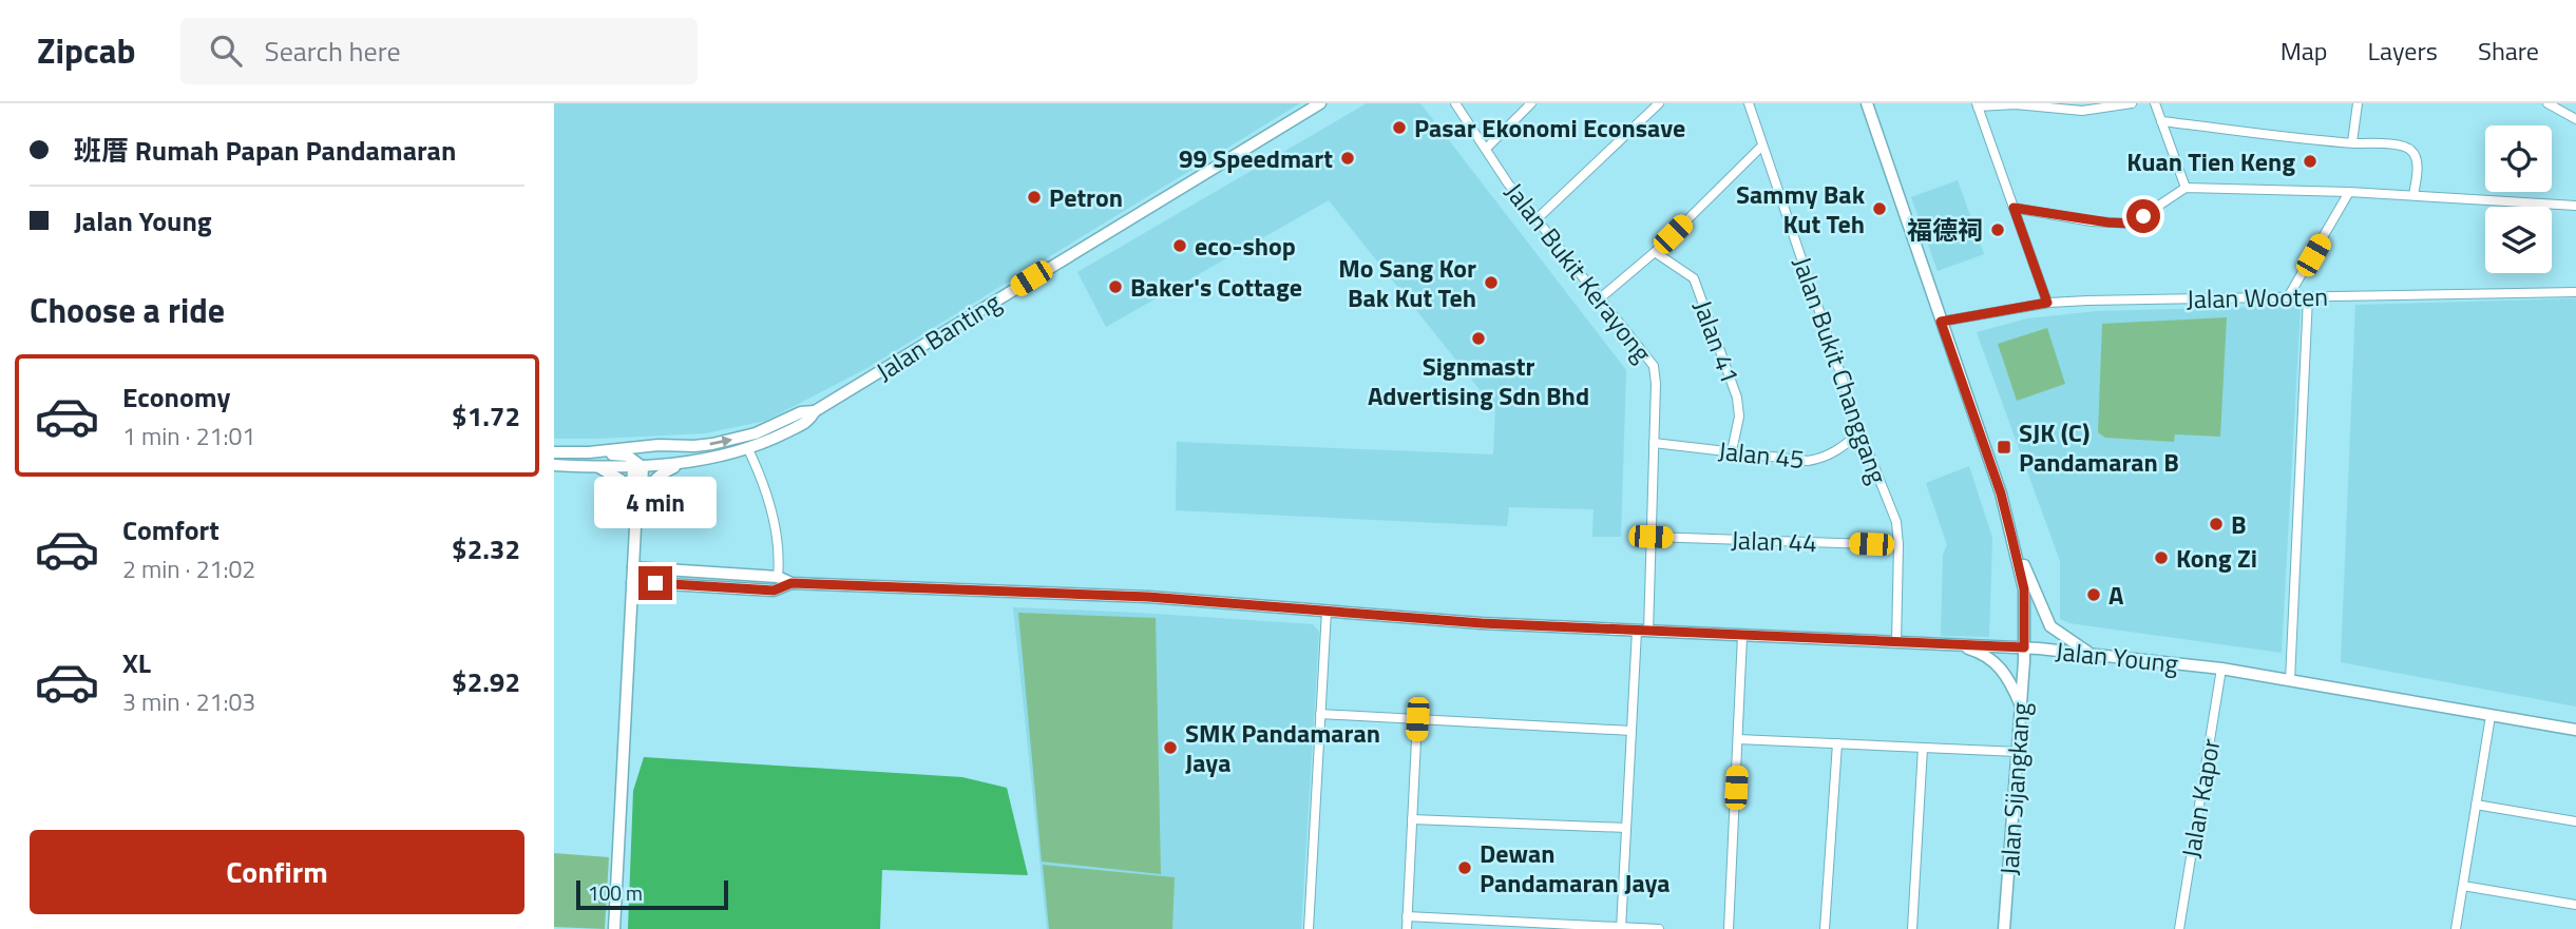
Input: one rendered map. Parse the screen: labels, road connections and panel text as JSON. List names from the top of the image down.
{
  "streets": {
    "main road": ["Jalan Banting", "Jalan Young", "Jalan Sijangkang"],
    "street": [
      "Jalan Bukit Kerayong",
      "Jalan Wooten",
      "Jalan 41",
      "Jalan Bukit Changgang",
      "Jalan 45",
      "Jalan 44",
      "Jalan Kapor"
    ]
  },
  "crossings": [
    ["Jalan Bukit Kerayong", "Jalan 45"],
    ["Jalan Bukit Kerayong", "Jalan 44"],
    ["Jalan Bukit Kerayong", "Jalan Young"],
    ["Jalan 41", "Jalan 45"],
    ["Jalan Bukit Changgang", "Jalan 45"],
    ["Jalan Bukit Changgang", "Jalan 44"],
    ["Jalan Bukit Changgang", "Jalan Young"],
    ["Jalan Young", "Jalan Sijangkang"],
    ["Jalan Young", "Jalan Kapor"]
  ],
  "places": {
    "other": [
      "Pasar Ekonomi Econsave",
      "99 Speedmart",
      "Kuan Tien Keng",
      "Petron",
      "Sammy Bak Kut Teh",
      "福德祠",
      "eco-shop",
      "Mo Sang Kor Bak Kut Teh",
      "Baker's Cottage",
      "Signmastr Advertising Sdn Bhd",
      "B",
      "Kong Zi",
      "A",
      "SMK Pandamaran Jaya",
      "Dewan Pandamaran Jaya"
    ],
    "transit": ["SJK (C) Pandamaran B"]
  },
  "scale_bar": "100 m",
  "page": {
    "header": "Zipcab",
    "search": "Search here",
    "nav": ["Map", "Layers", "Share"],
    "banner": ["班厝 Rumah Papan Pandamaran", "Jalan Young"],
    "heading": "Choose a ride",
    "list": [
      {
        "name": "Economy",
        "note": "1 min · 21:01",
        "value": "$1.72"
      },
      {
        "name": "Comfort",
        "note": "2 min · 21:02",
        "value": "$2.32"
      },
      {
        "name": "XL",
        "note": "3 min · 21:03",
        "value": "$2.92"
      }
    ],
    "bubble": "4 min",
    "buttons": "Confirm",
    "scale": "100 m"
  }
}
